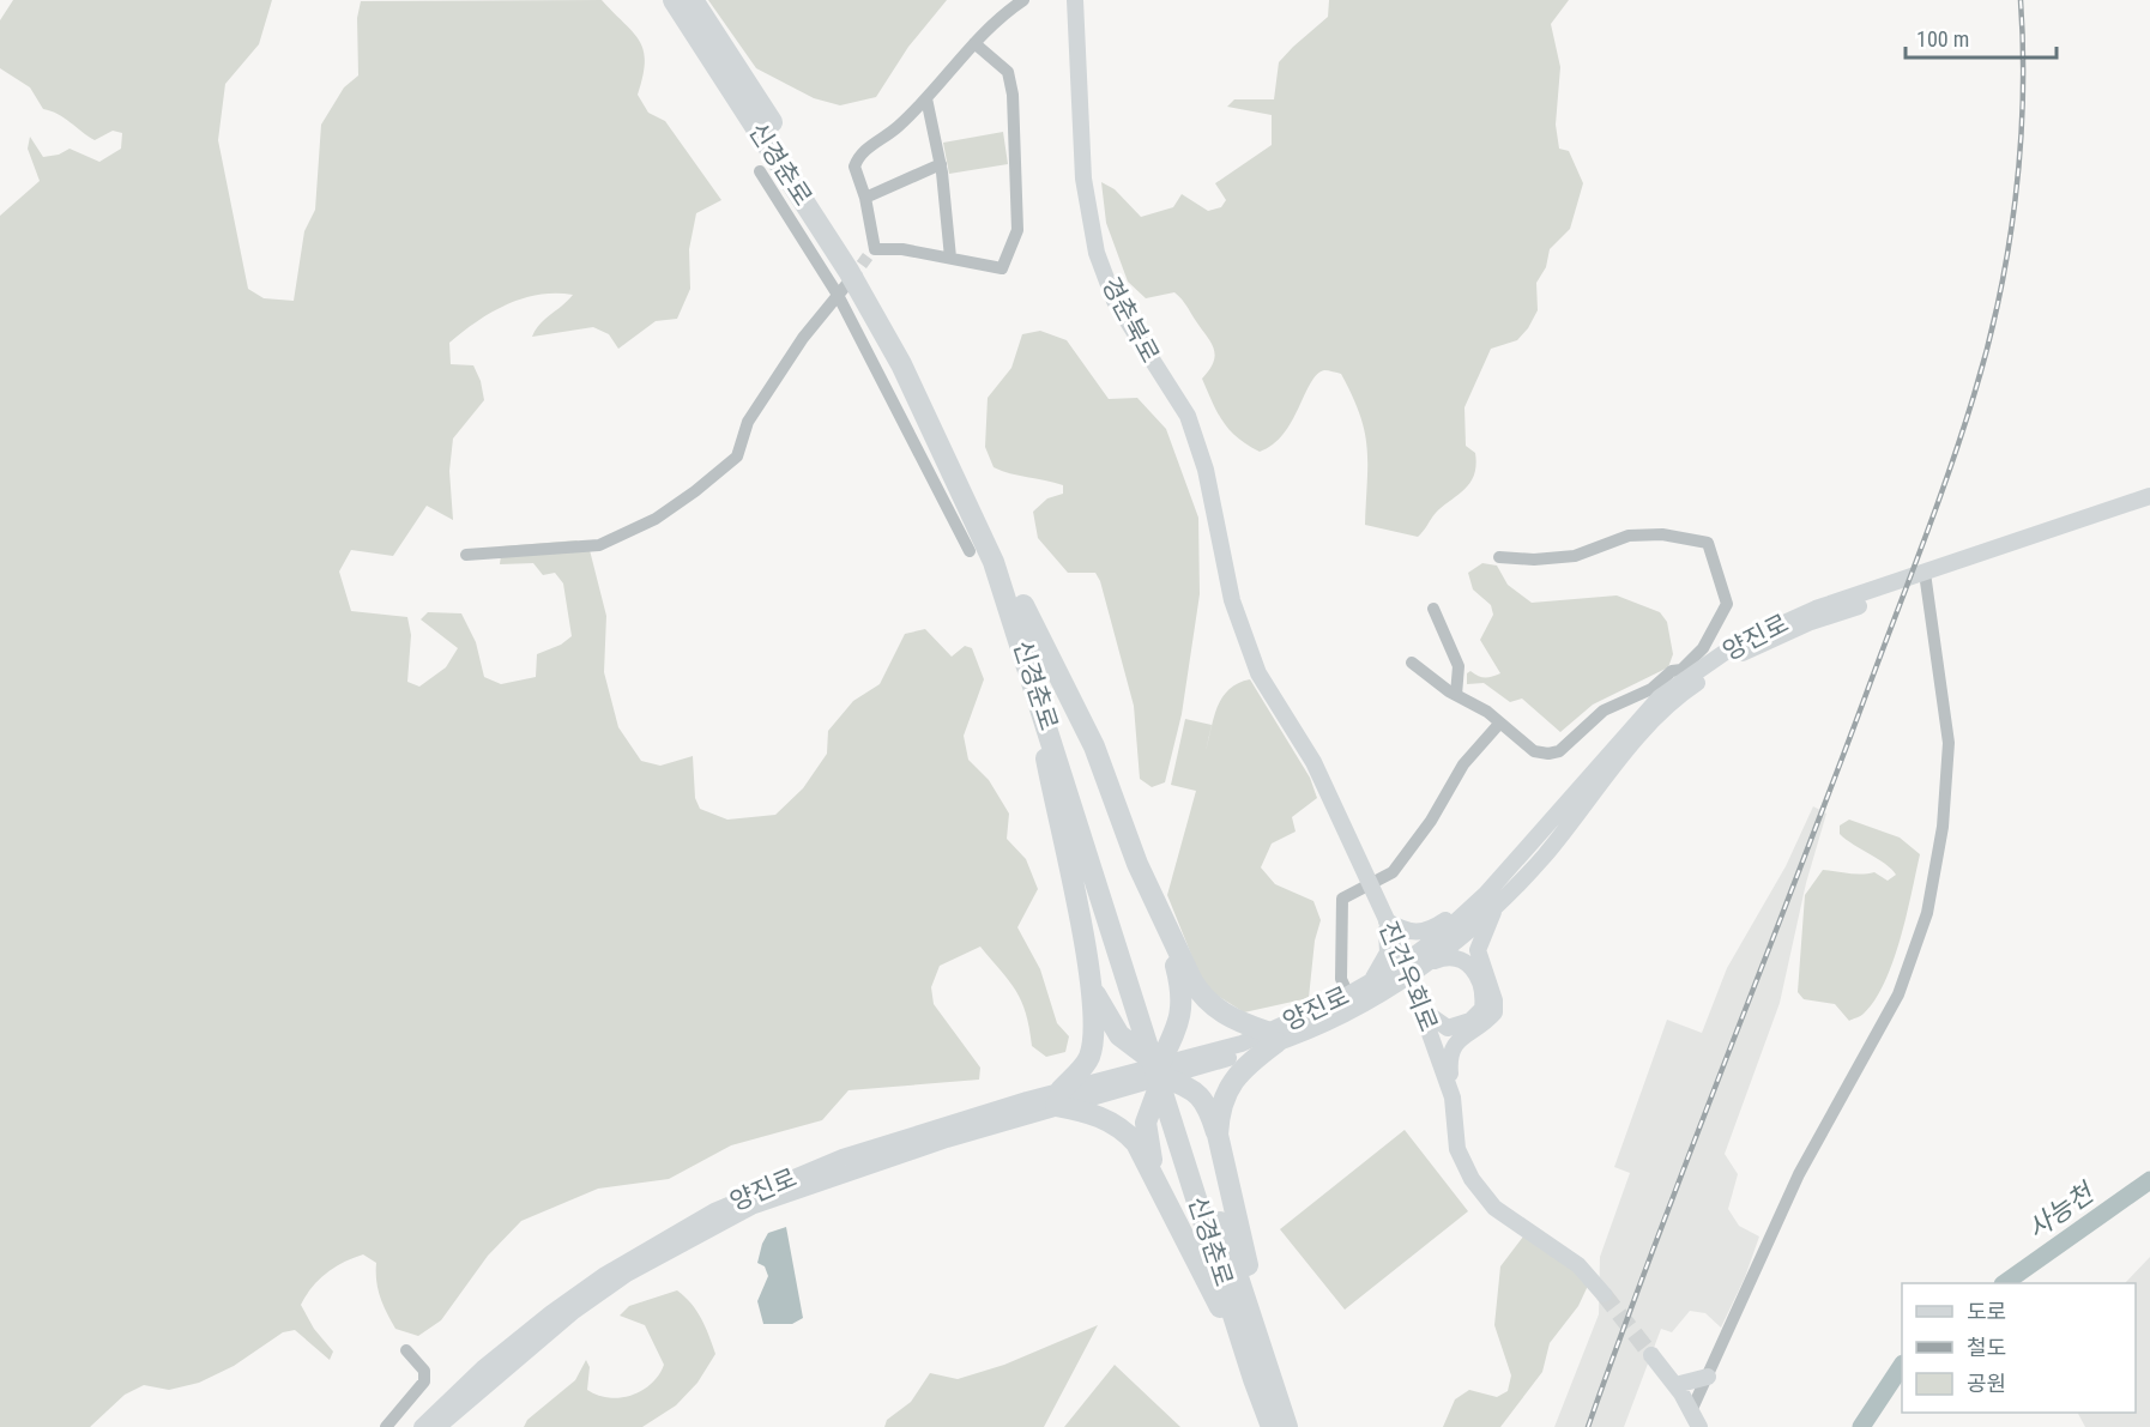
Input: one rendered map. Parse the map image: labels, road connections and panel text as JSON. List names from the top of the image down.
{
  "streets": {
    "highway": ["신경춘로"],
    "main road": ["경춘북로", "양진로", "진건우회로"]
  },
  "crossings": [
    ["경춘북로", "진건우회로"],
    ["양진로", "진건우회로"]
  ],
  "water": ["사능천"],
  "legend": ["도로", "철도", "공원"],
  "scale_bar": "100 m"
}
